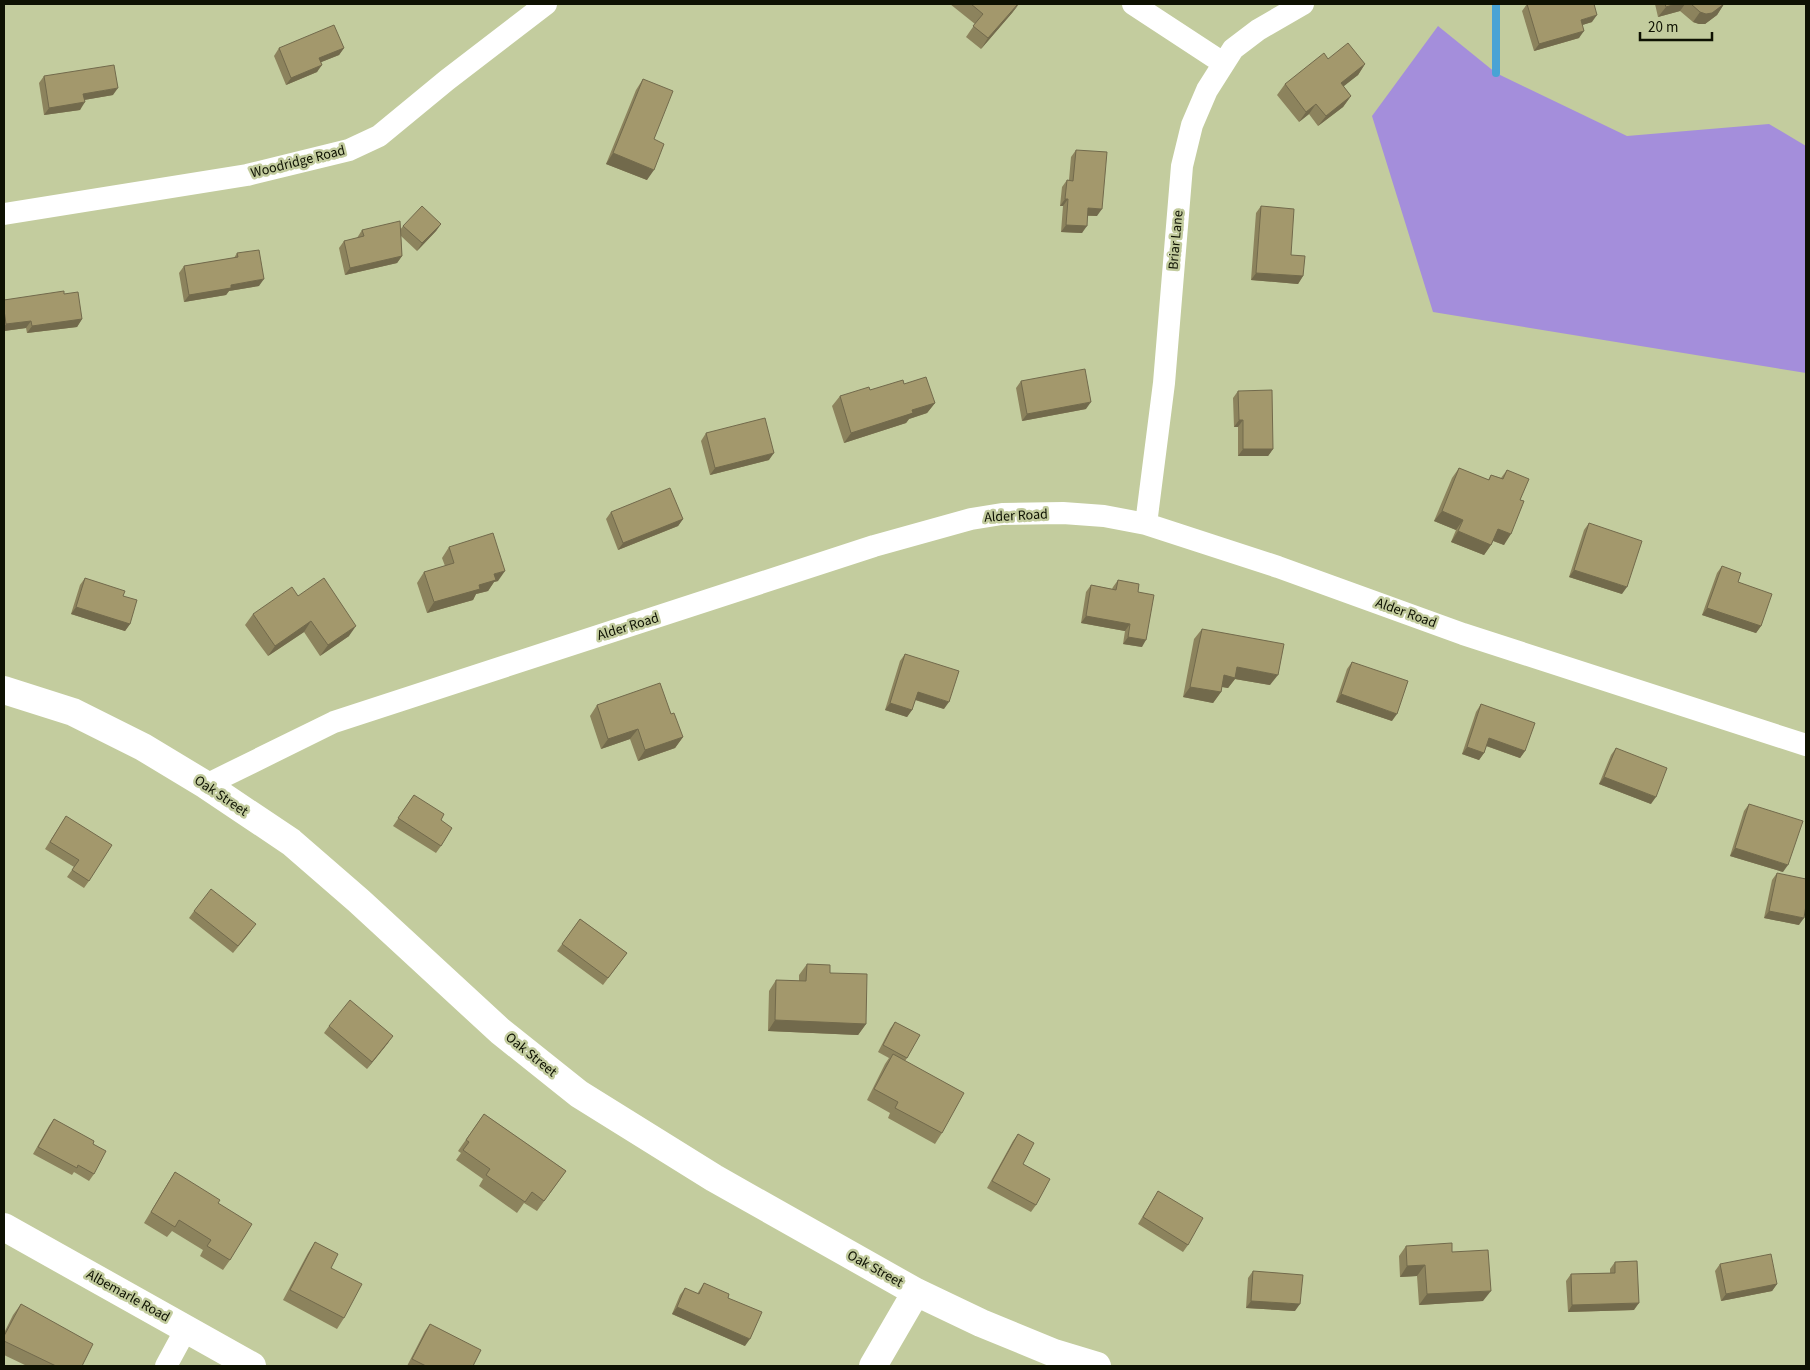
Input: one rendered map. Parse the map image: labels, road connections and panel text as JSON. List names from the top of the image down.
{
  "streets": {
    "street": [
      "Woodridge Road",
      "Briar Lane",
      "Alder Road",
      "Oak Street",
      "Albemarle Road"
    ]
  },
  "crossings": [
    ["Briar Lane", "Alder Road"],
    ["Alder Road", "Oak Street"]
  ],
  "scale_bar": "20 m"
}
